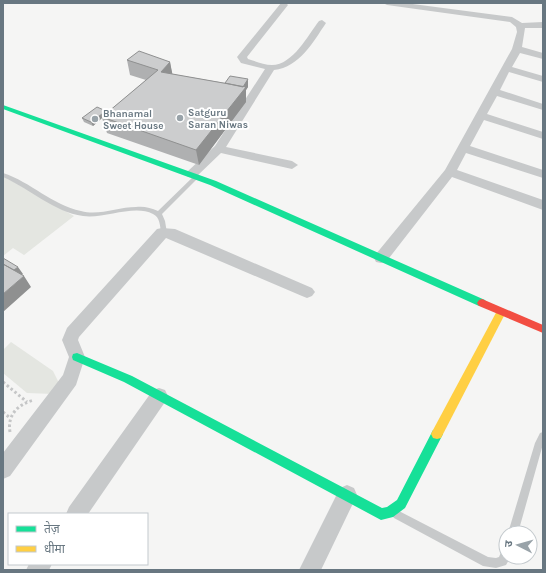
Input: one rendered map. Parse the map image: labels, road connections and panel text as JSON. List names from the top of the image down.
{
  "places": ["Satguru Saran Niwas", "Bhanamal Sweet House"],
  "legend": ["तेज़", "धीमा"],
  "north": "left"
}
